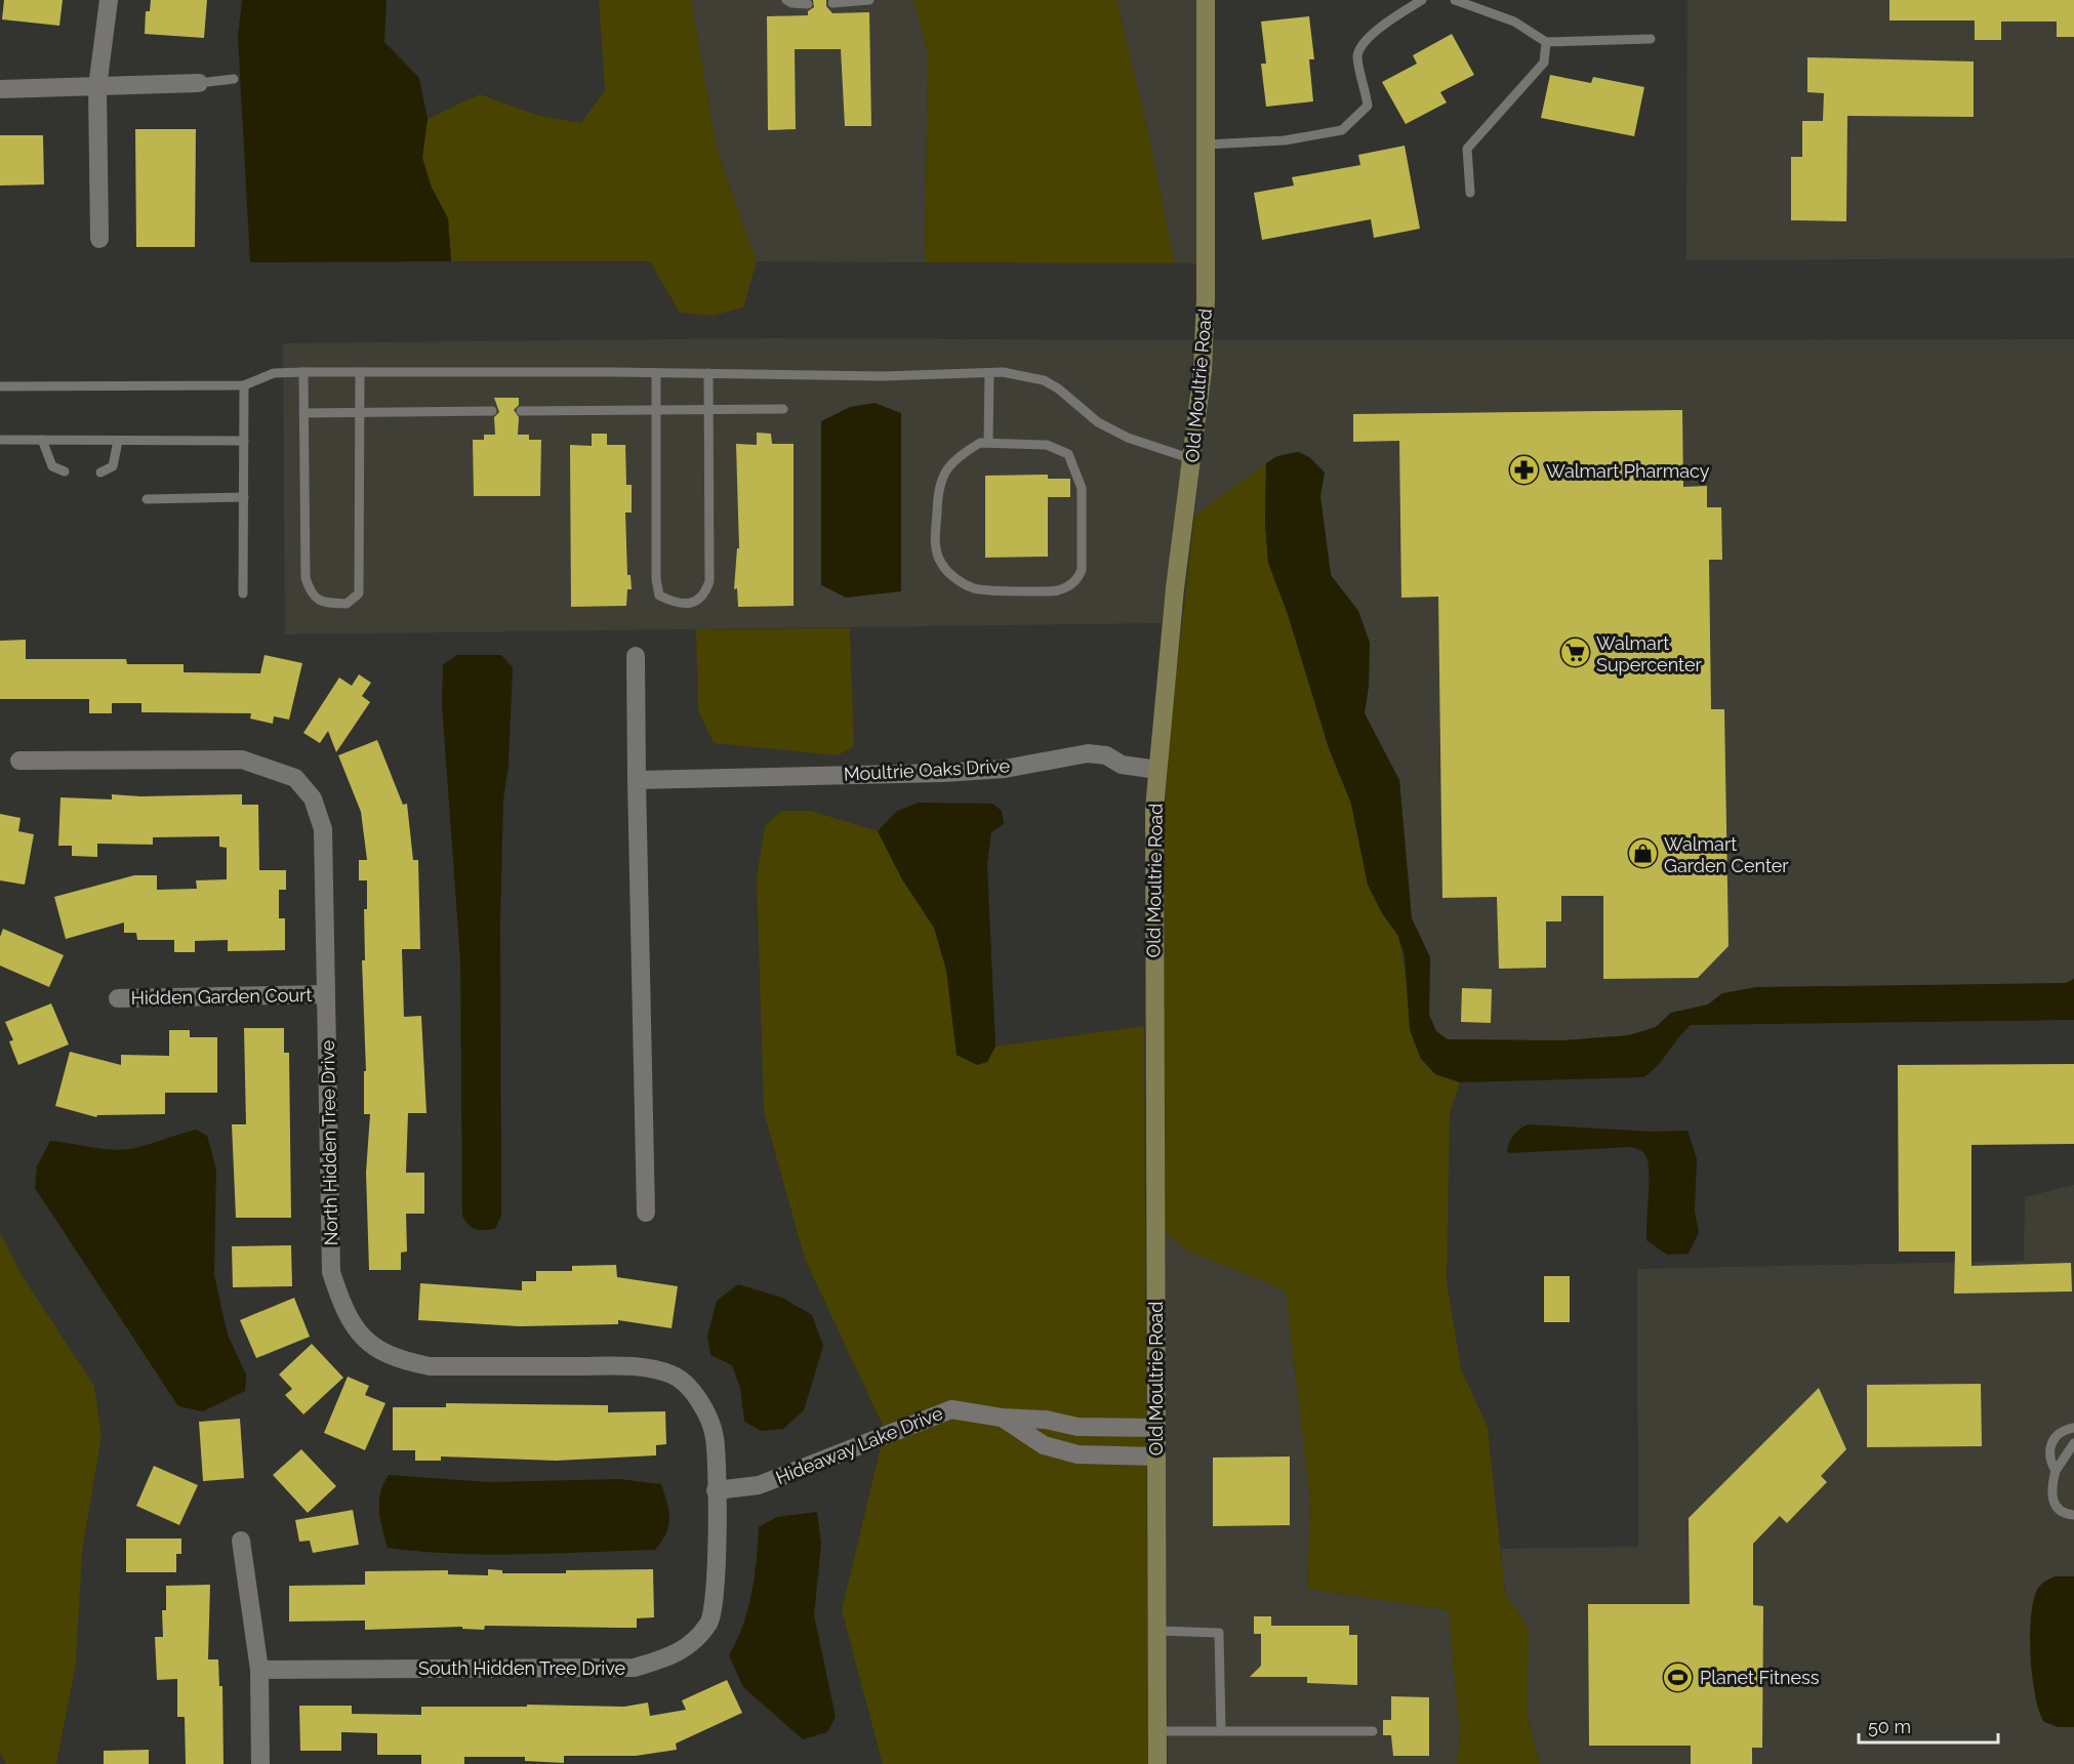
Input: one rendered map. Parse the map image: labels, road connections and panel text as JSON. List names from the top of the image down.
{
  "streets": {
    "main road": ["Old Moultrie Road"],
    "street": [
      "Moultrie Oaks Drive",
      "Hidden Garden Court",
      "North Hidden Tree Drive",
      "Hideaway Lake Drive",
      "South Hidden Tree Drive"
    ]
  },
  "crossings": [
    ["Old Moultrie Road", "Moultrie Oaks Drive"],
    ["Old Moultrie Road", "Hideaway Lake Drive"],
    ["Hidden Garden Court", "North Hidden Tree Drive"],
    ["North Hidden Tree Drive", "Hideaway Lake Drive"],
    ["North Hidden Tree Drive", "South Hidden Tree Drive"],
    ["Hideaway Lake Drive", "South Hidden Tree Drive"]
  ],
  "places": {
    "pharmacy": ["Walmart Pharmacy"],
    "supermarket": ["Walmart Supercenter"],
    "shop": ["Walmart Garden Center"],
    "sports": ["Planet Fitness"]
  },
  "scale_bar": "50 m"
}
